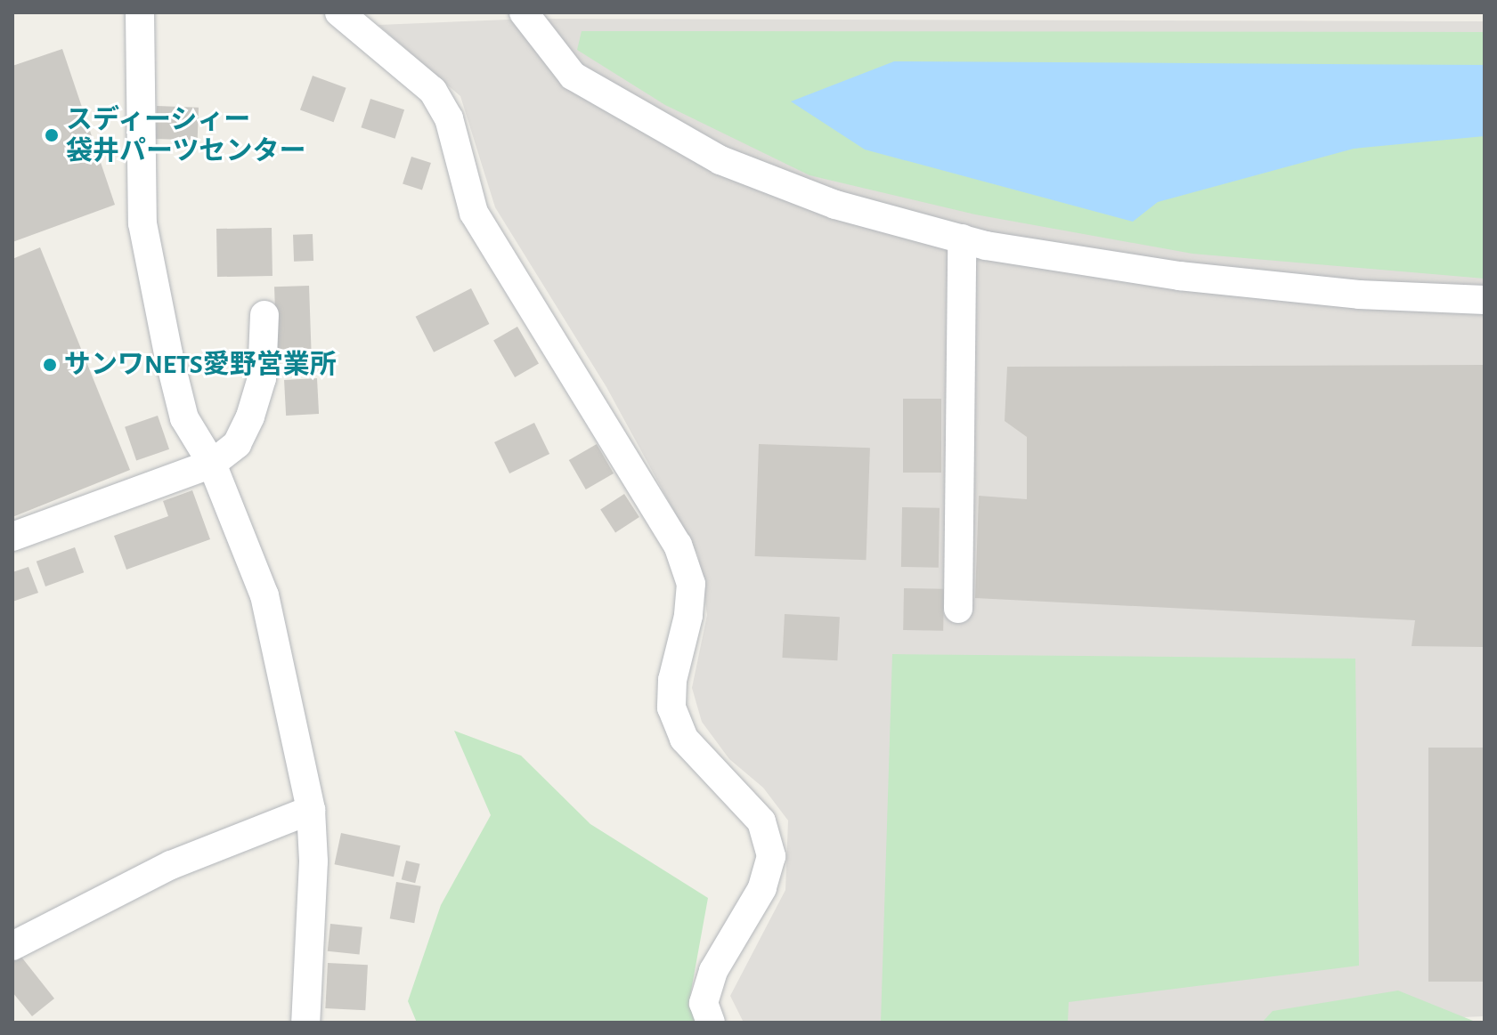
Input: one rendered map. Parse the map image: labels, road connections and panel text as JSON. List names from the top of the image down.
{
  "places": ["スディーシィー 袋井パーツセンター", "サンワNETS愛野営業所"]
}
